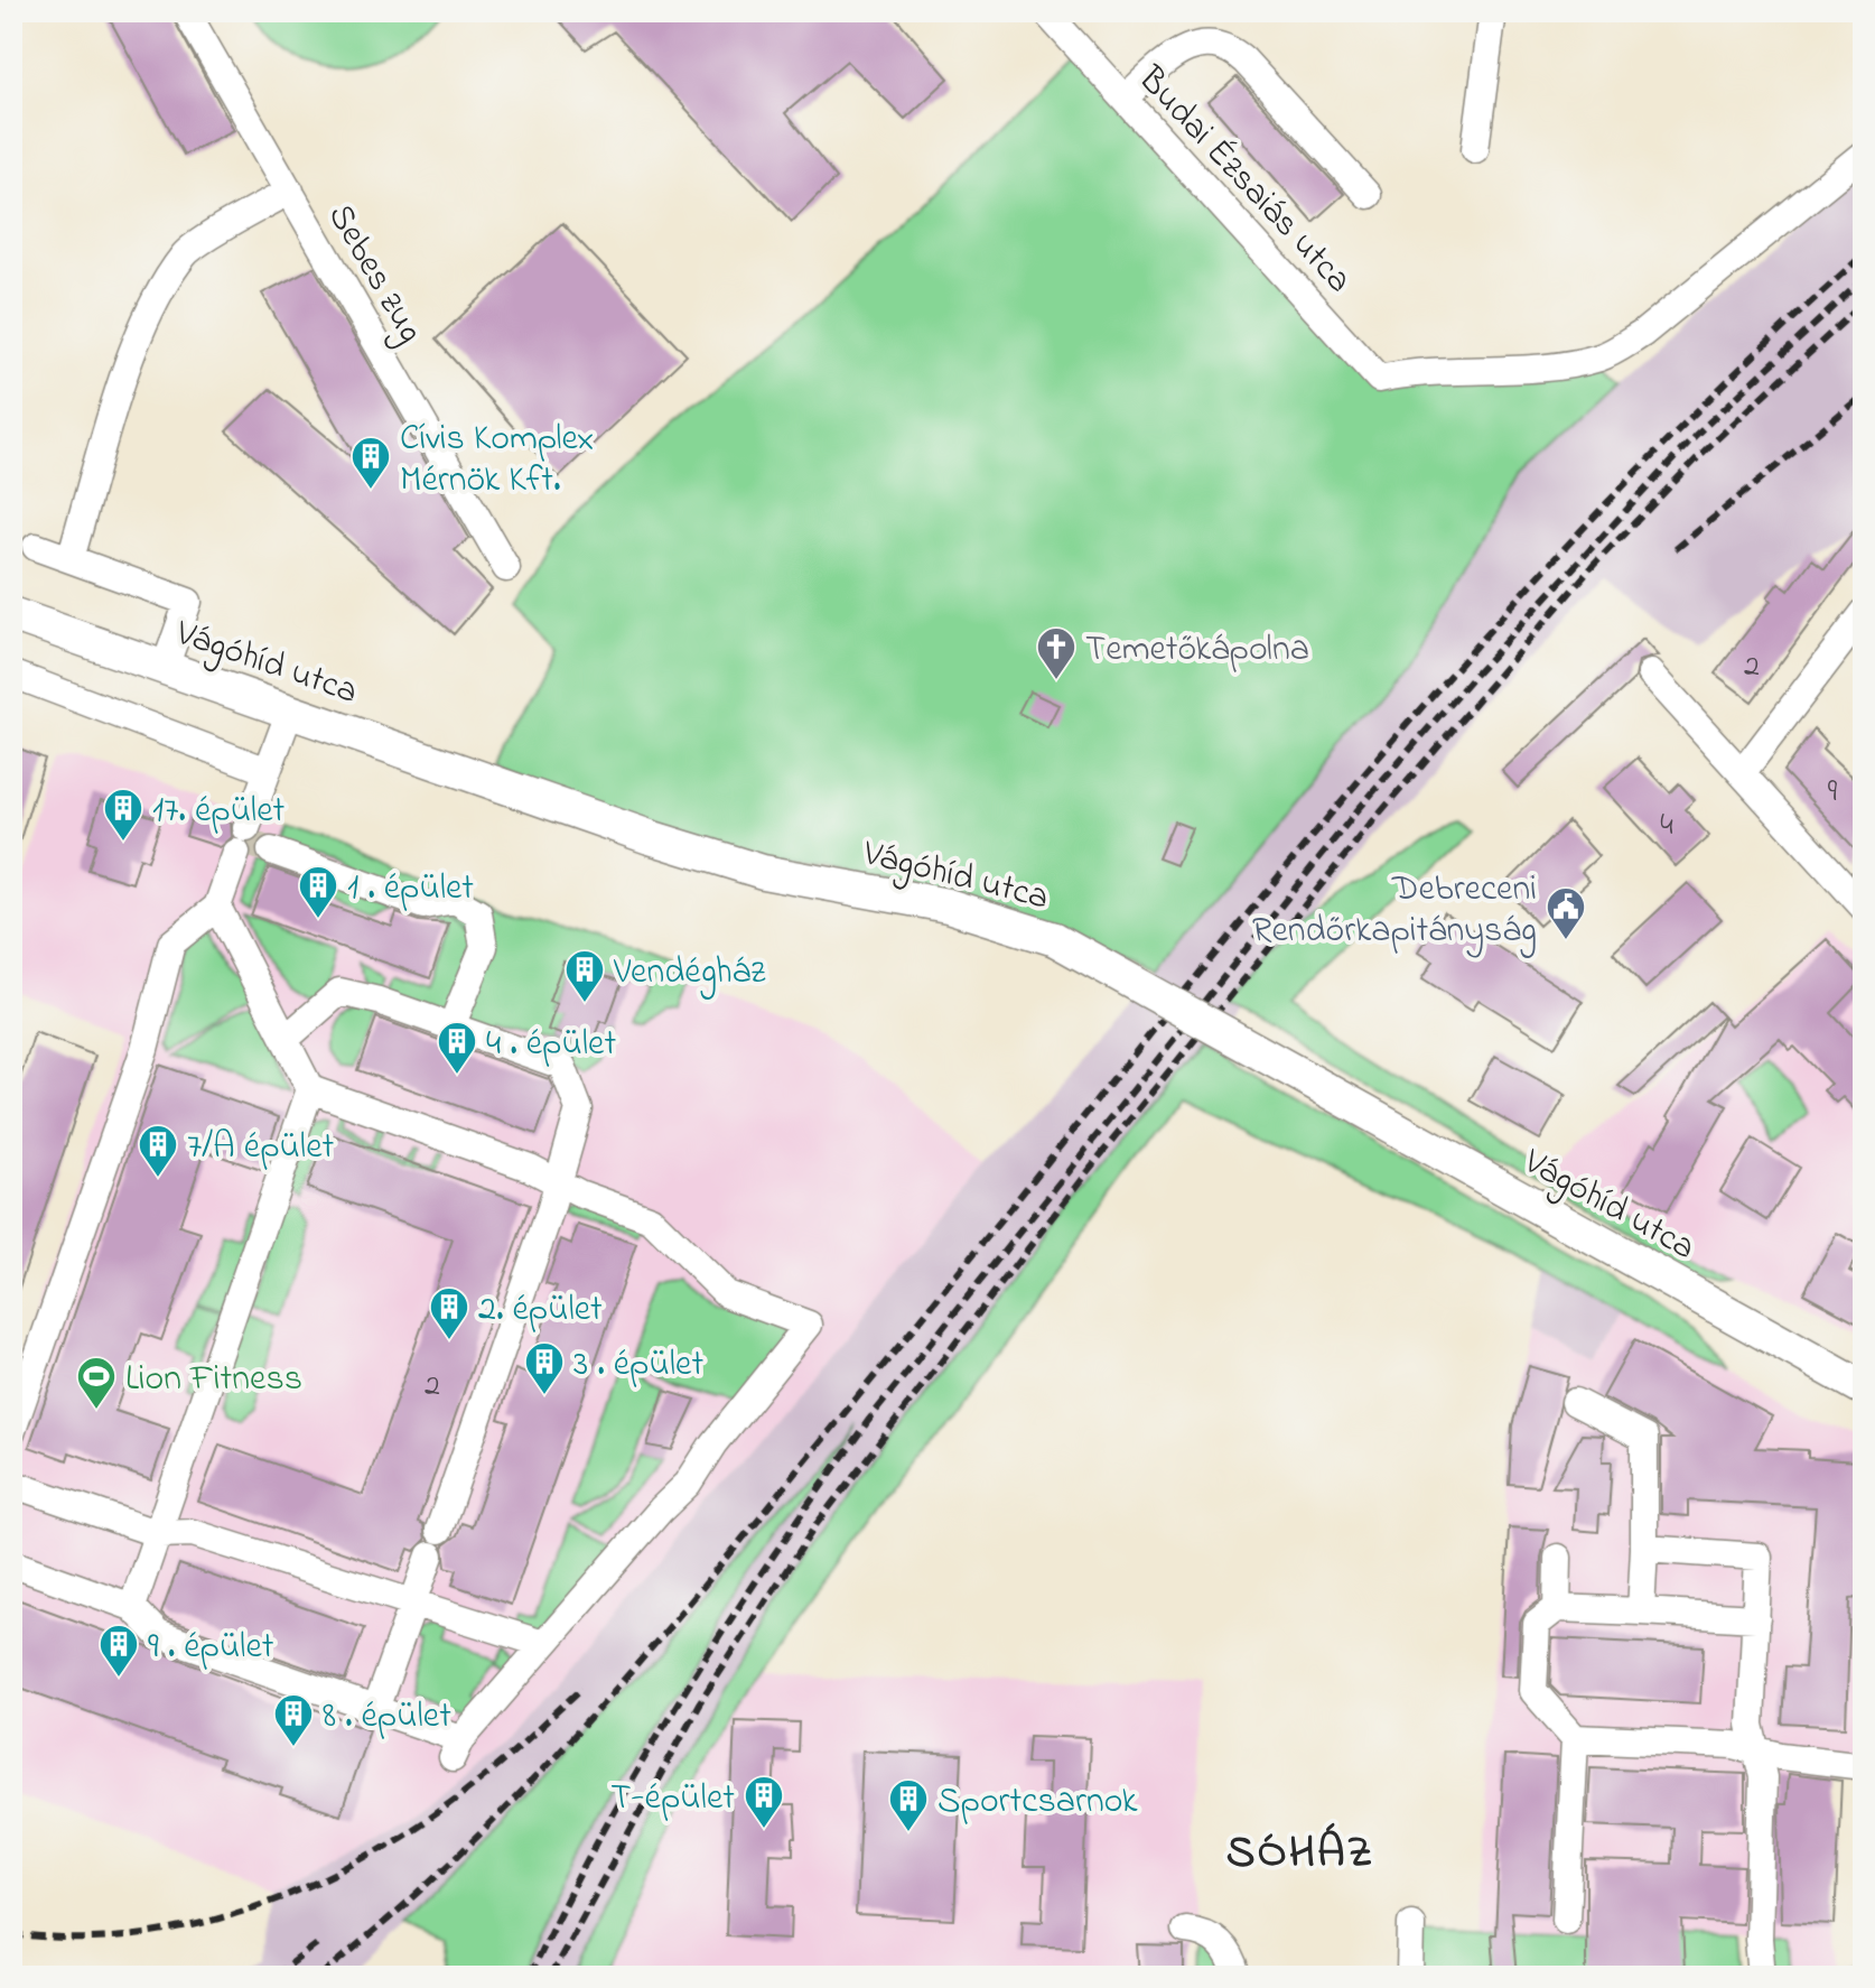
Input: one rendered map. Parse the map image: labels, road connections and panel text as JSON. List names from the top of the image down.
{
  "streets": {
    "main road": ["Vágóhíd utca"],
    "street": ["Budai Ézsaiás utca", "Sebes zug"]
  },
  "districts": ["SÓHÁZ"],
  "places": {
    "building": [
      "Cívis Komplex Mérnök Kft.",
      "17. épület",
      "1 . épület",
      "Vendégház",
      "4 . épület",
      "7/A épület",
      "2. épület",
      "3 . épület",
      "9 . épület",
      "8 . épület",
      "T-épület",
      "Sportcsarnok"
    ],
    "church": ["Temetőkápolna"],
    "public building": ["Debreceni Rendőrkapitányság"],
    "sports": ["Lion Fitness"]
  },
  "house_numbers": [
    "2",
    "9",
    "4",
    "2"
  ]
}
